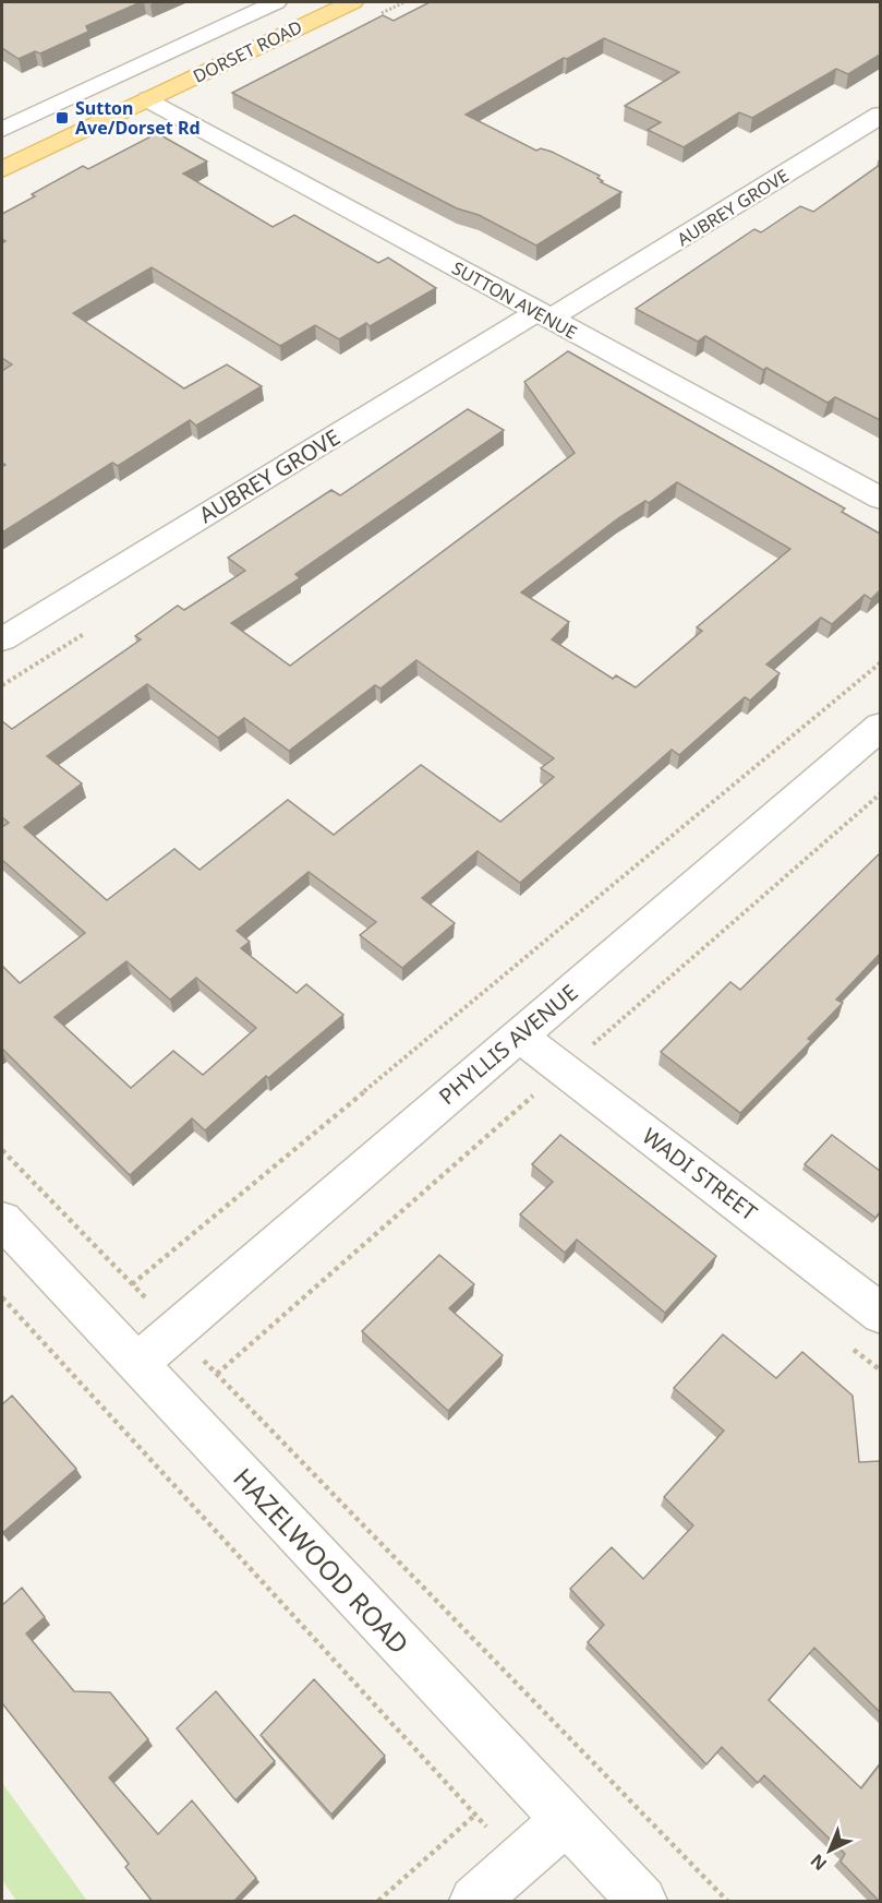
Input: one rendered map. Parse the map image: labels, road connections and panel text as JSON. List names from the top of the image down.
{
  "streets": {
    "main road": ["DORSET ROAD"],
    "street": [
      "AUBREY GROVE",
      "SUTTON AVENUE",
      "PHYLLIS AVENUE",
      "WADI STREET",
      "HAZELWOOD ROAD"
    ]
  },
  "crossings": [
    ["DORSET ROAD", "SUTTON AVENUE"],
    ["AUBREY GROVE", "SUTTON AVENUE"],
    ["PHYLLIS AVENUE", "WADI STREET"],
    ["PHYLLIS AVENUE", "HAZELWOOD ROAD"]
  ],
  "places": {
    "transit": ["Sutton Ave/Dorset Rd"]
  },
  "north": "bottom left"
}
